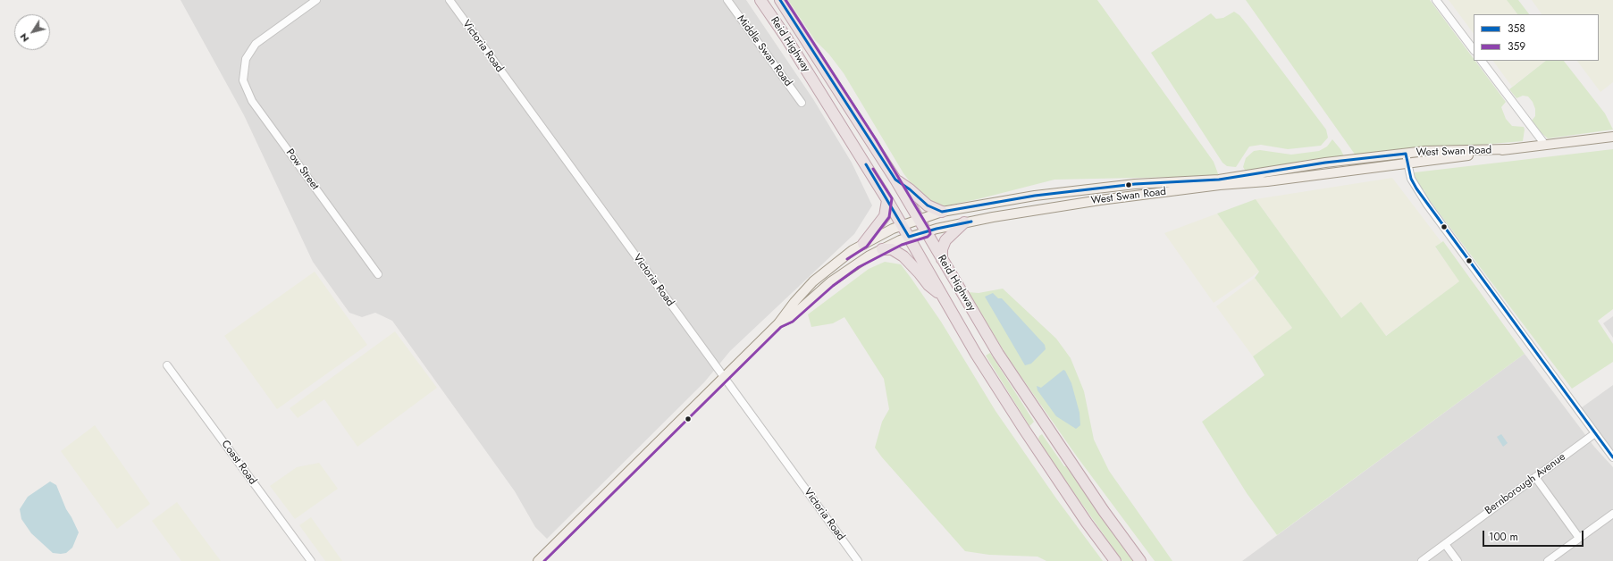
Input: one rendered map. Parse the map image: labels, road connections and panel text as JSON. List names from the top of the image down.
{
  "streets": {
    "highway": ["Reid Highway"],
    "main road": ["West Swan Road"],
    "street": [
      "Victoria Road",
      "Middle Swan Road",
      "Pow Street",
      "Coast Road",
      "Bernborough Avenue"
    ]
  },
  "crossings": [
    ["Reid Highway", "West Swan Road"],
    ["Victoria Road", "West Swan Road"]
  ],
  "lines": ["transit line 358", "transit line 359"],
  "legend": ["358", "359"],
  "scale_bar": "100 m",
  "north": "bottom left"
}
